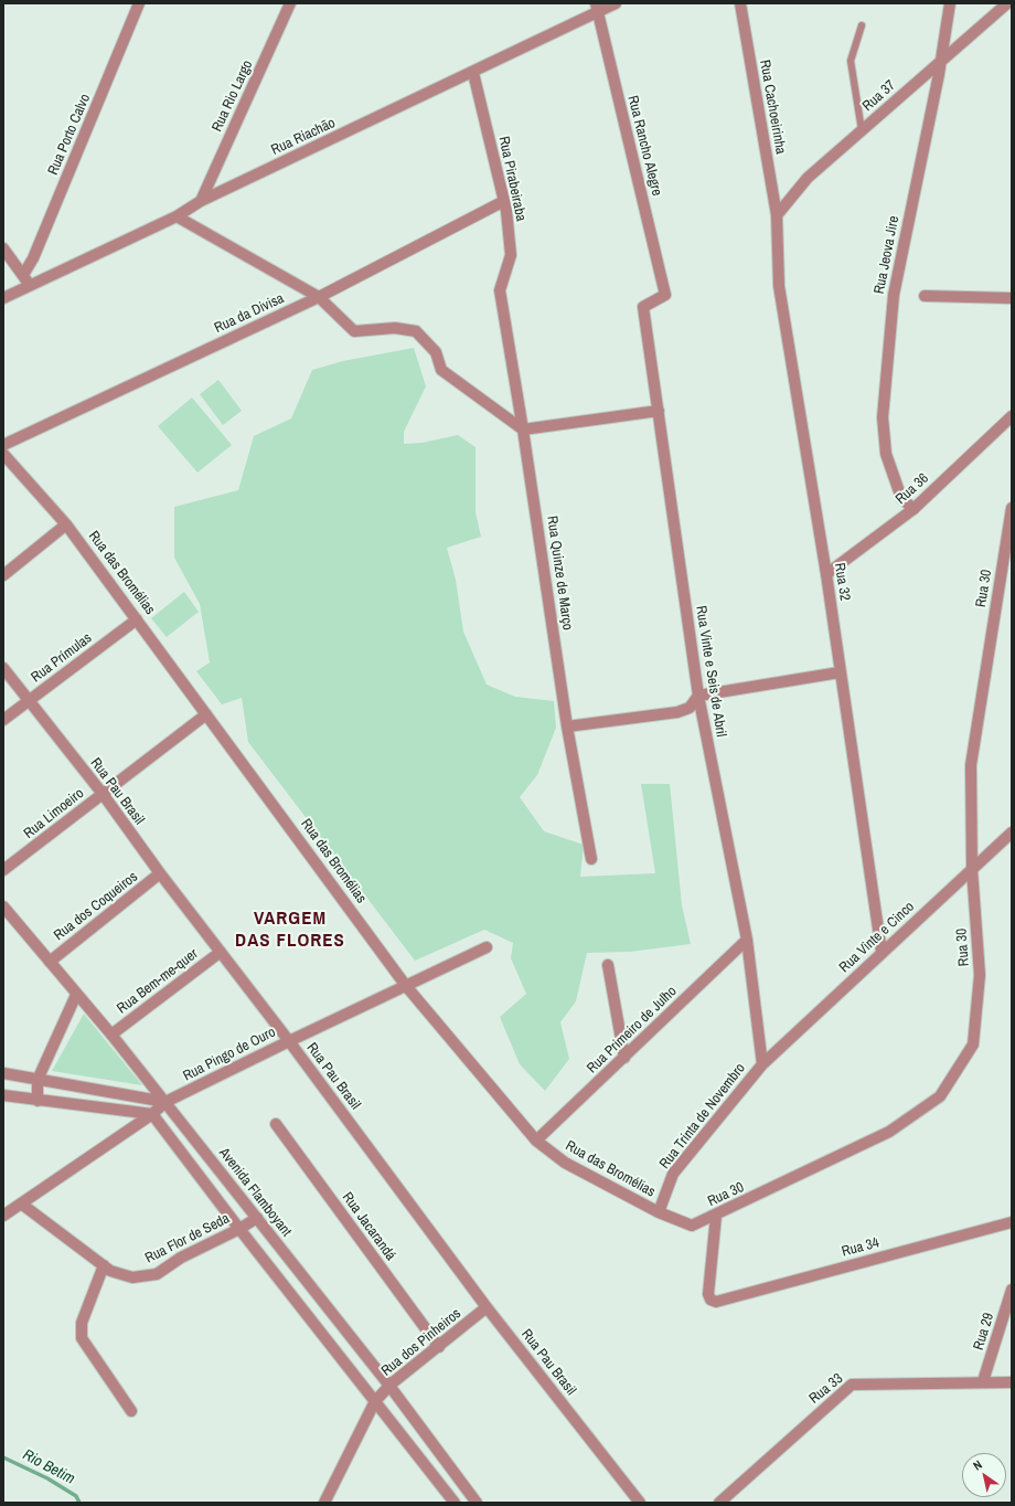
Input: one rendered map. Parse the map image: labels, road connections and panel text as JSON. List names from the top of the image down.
{
  "streets": {
    "street": [
      "Rua Rio Largo",
      "Rua 37",
      "Rua Cachoeirinha",
      "Rua Porto Calvo",
      "Rua Riachão",
      "Rua Rancho Alegre",
      "Rua Pirabeiraba",
      "Rua Jeova Jire",
      "Rua da Divisa",
      "Rua 36",
      "Rua das Bromélias",
      "Rua Quinze de Março",
      "Rua 32",
      "Rua 30",
      "Rua Prímulas",
      "Rua Vinte e Seis de Abril",
      "Rua Pau Brasil",
      "Rua Limoeiro",
      "Rua dos Coqueiros",
      "Rua Vinte e Cinco",
      "Rua Bem-me-quer",
      "Rua Primeiro de Julho",
      "Rua Pingo de Ouro",
      "Rua Trinta de Novembro",
      "Avenida Flamboyant",
      "Rua Jacarandá",
      "Rua Flor de Seda",
      "Rua 34",
      "Rua 29",
      "Rua dos Pinheiros",
      "Rua 33"
    ]
  },
  "crossings": [
    ["Rua Rio Largo", "Rua Riachão"],
    ["Rua 37", "Rua Cachoeirinha"],
    ["Rua 37", "Rua Jeova Jire"],
    ["Rua 37", "Rua 32"],
    ["Rua Cachoeirinha", "Rua 32"],
    ["Rua Riachão", "Rua Rancho Alegre"],
    ["Rua Riachão", "Rua Pirabeiraba"],
    ["Rua Rancho Alegre", "Rua Vinte e Seis de Abril"],
    ["Rua Pirabeiraba", "Rua da Divisa"],
    ["Rua Pirabeiraba", "Rua Quinze de Março"],
    ["Rua Jeova Jire", "Rua 36"],
    ["Rua 36", "Rua 32"],
    ["Rua das Bromélias", "Rua 30"],
    ["Rua das Bromélias", "Rua Prímulas"],
    ["Rua das Bromélias", "Rua Limoeiro"],
    ["Rua das Bromélias", "Rua Primeiro de Julho"],
    ["Rua das Bromélias", "Rua Pingo de Ouro"],
    ["Rua das Bromélias", "Rua Trinta de Novembro"],
    ["Rua 32", "Rua Vinte e Cinco"],
    ["Rua 30", "Rua Vinte e Cinco"],
    ["Rua 30", "Rua 34"],
    ["Rua Prímulas", "Rua Pau Brasil"],
    ["Rua Vinte e Seis de Abril", "Rua Vinte e Cinco"],
    ["Rua Vinte e Seis de Abril", "Rua Primeiro de Julho"],
    ["Rua Vinte e Seis de Abril", "Rua Trinta de Novembro"],
    ["Rua Pau Brasil", "Rua Limoeiro"],
    ["Rua Pau Brasil", "Rua dos Coqueiros"],
    ["Rua Pau Brasil", "Rua Bem-me-quer"],
    ["Rua Pau Brasil", "Rua Pingo de Ouro"],
    ["Rua Pau Brasil", "Rua dos Pinheiros"],
    ["Rua dos Coqueiros", "Avenida Flamboyant"],
    ["Rua Vinte e Cinco", "Rua Trinta de Novembro"],
    ["Rua Bem-me-quer", "Avenida Flamboyant"],
    ["Rua Pingo de Ouro", "Avenida Flamboyant"],
    ["Rua Pingo de Ouro", "Rua Flor de Seda"],
    ["Avenida Flamboyant", "Rua Flor de Seda"],
    ["Avenida Flamboyant", "Rua dos Pinheiros"],
    ["Rua Jacarandá", "Rua dos Pinheiros"],
    ["Rua 29", "Rua 33"]
  ],
  "districts": ["VARGEM DAS FLORES"],
  "water": ["Rio Betim"],
  "north": "top left"
}
